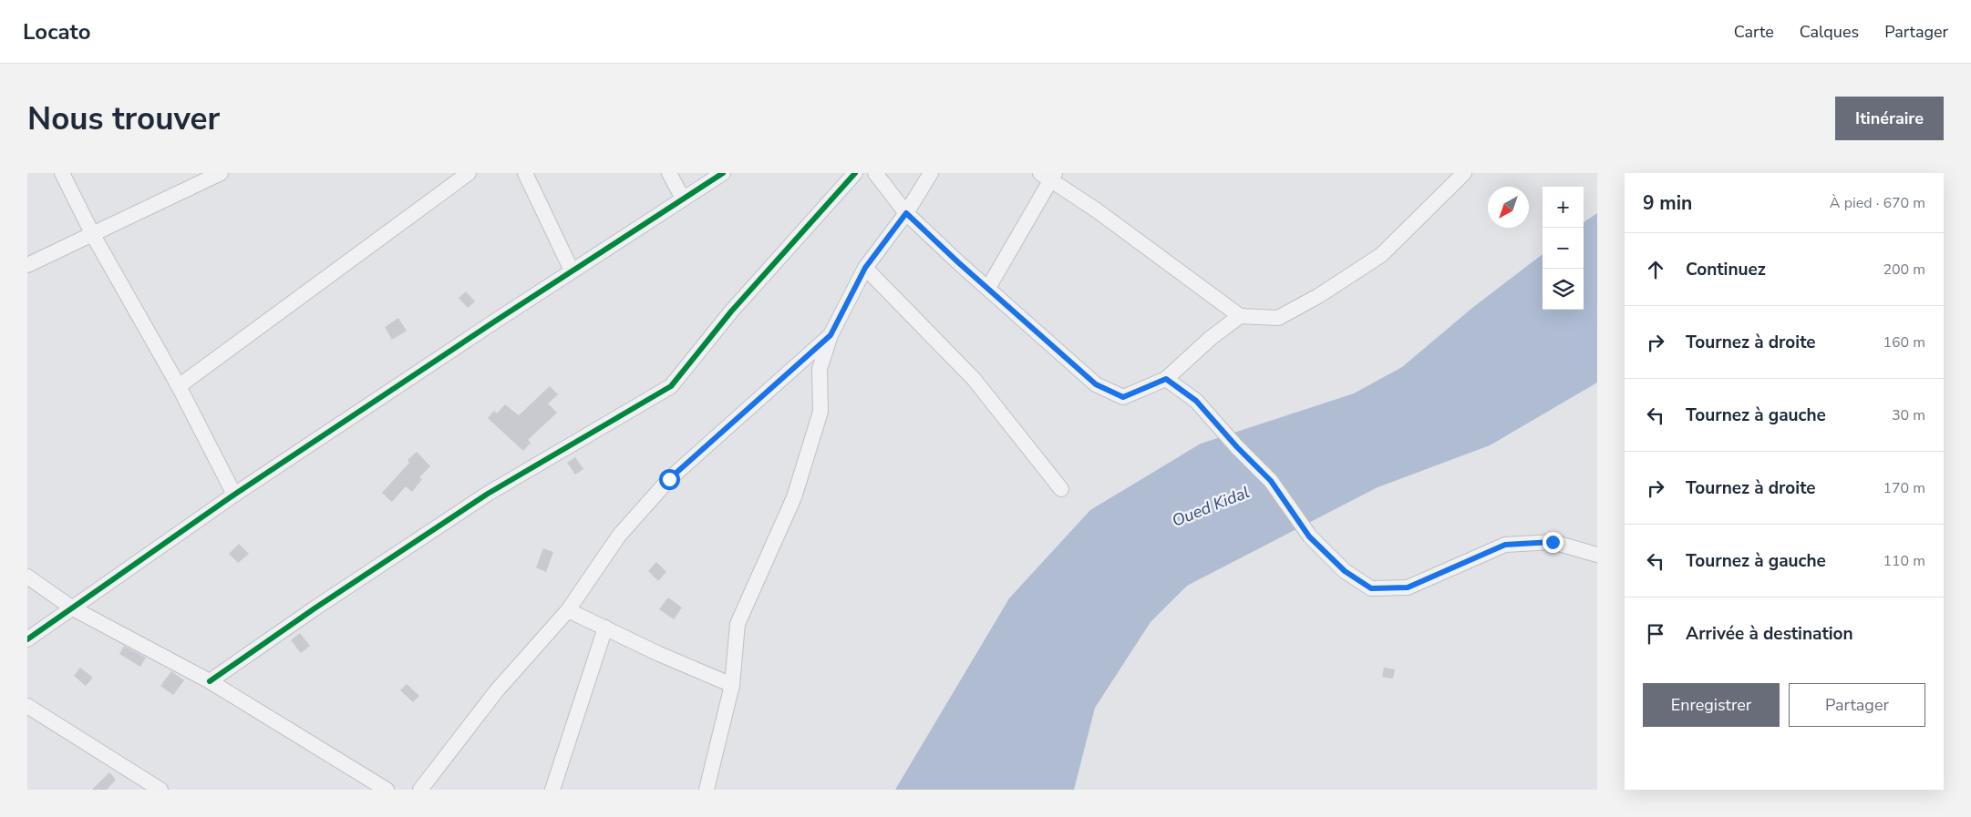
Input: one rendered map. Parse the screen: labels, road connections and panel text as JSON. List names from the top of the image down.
{
  "water": ["Oued Kidal"],
  "north": "bottom left",
  "page": {
    "header": "Locato",
    "nav": ["Carte", "Calques", "Partager"],
    "buttons": [
      "Itinéraire",
      ["Enregistrer", "Partager"]
    ],
    "title": "Nous trouver",
    "heading": ["9 min", "À pied · 670 m"],
    "map_buttons": ["+", "−"],
    "list": [
      ["Continuez", "200 m"],
      ["Tournez à droite", "160 m"],
      ["Tournez à gauche", "30 m"],
      ["Tournez à droite", "170 m"],
      ["Tournez à gauche", "110 m"],
      "Arrivée à destination"
    ]
  }
}
